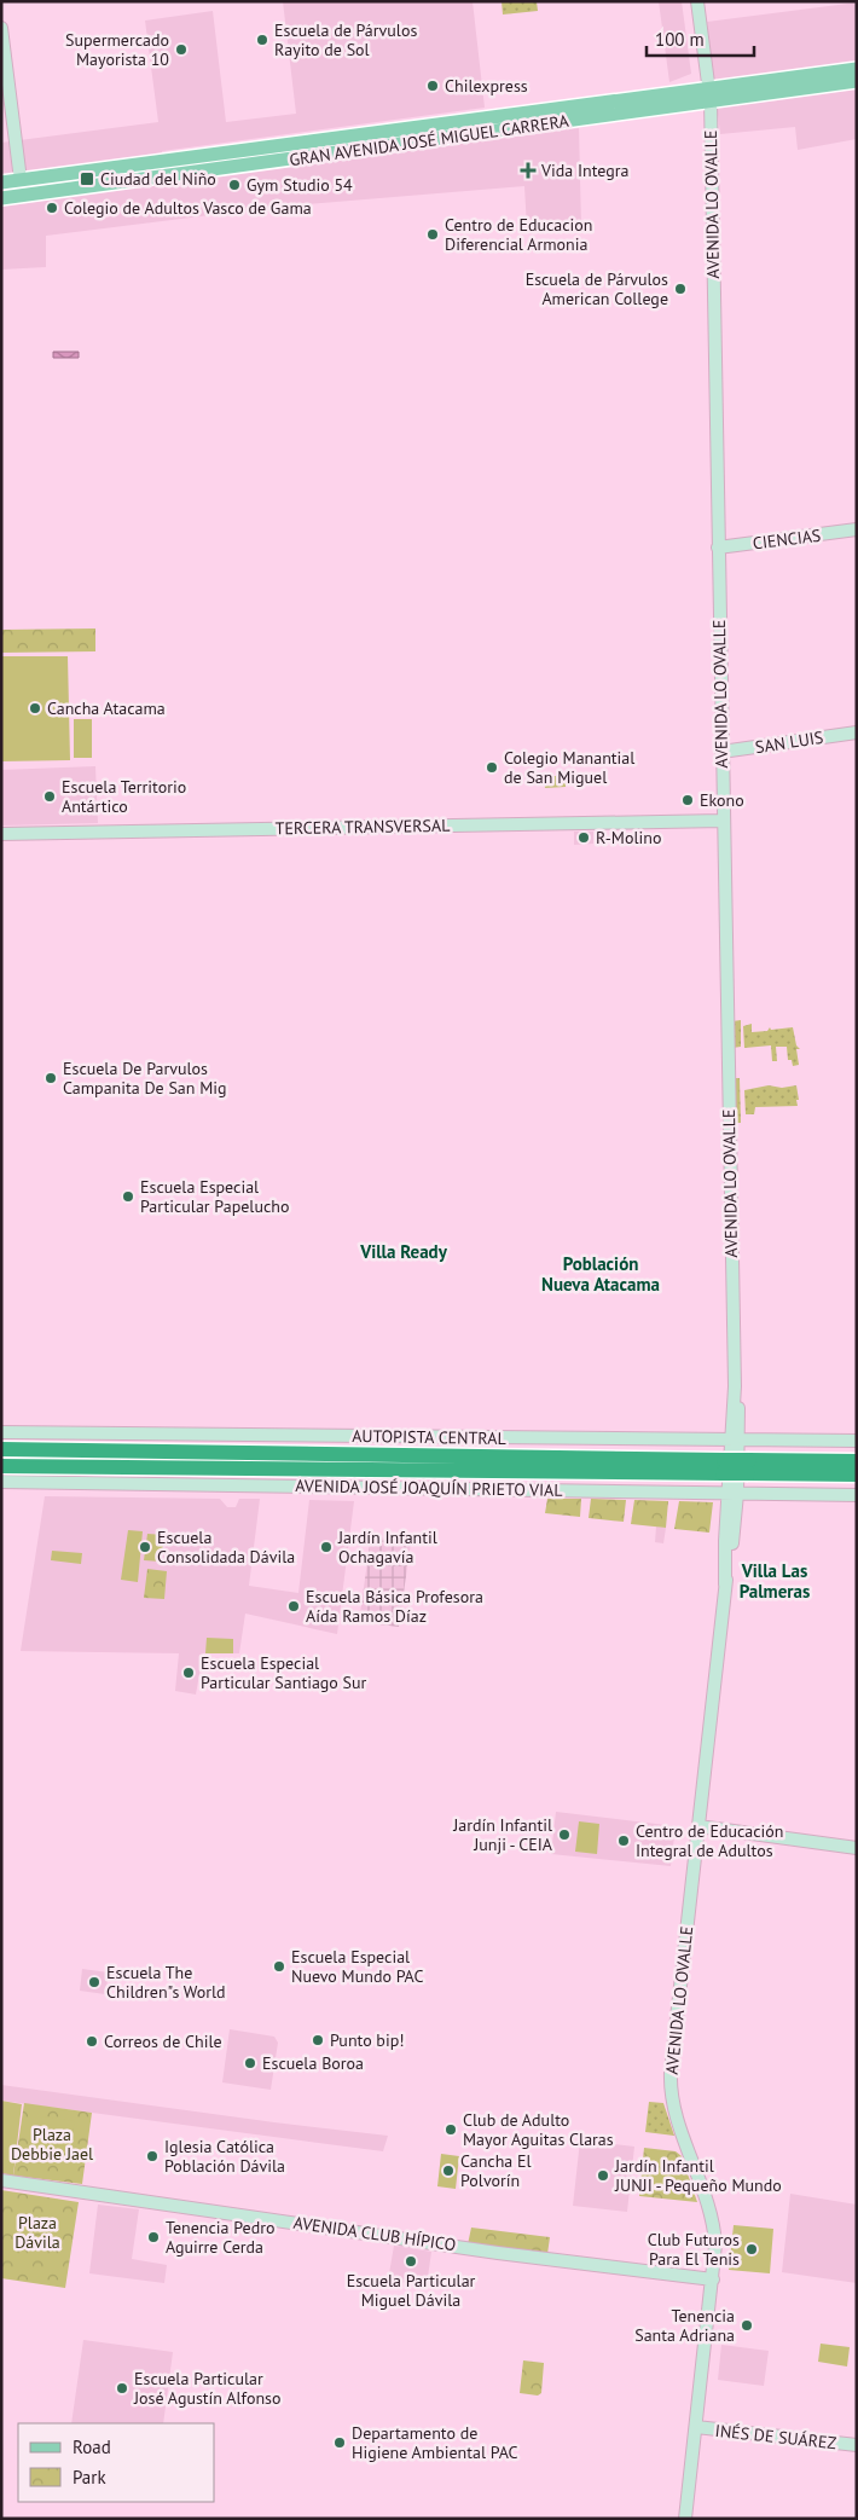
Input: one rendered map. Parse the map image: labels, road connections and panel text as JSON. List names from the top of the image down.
{
  "streets": {
    "highway": ["AUTOPISTA CENTRAL"],
    "main road": [
      "GRAN AVENIDA JOSÉ MIGUEL CARRERA",
      "AVENIDA LO OVALLE",
      "CIENCIAS",
      "SAN LUIS",
      "TERCERA TRANSVERSAL",
      "AVENIDA JOSÉ JOAQUÍN PRIETO VIAL",
      "AVENIDA CLUB HÍPICO",
      "INÉS DE SUÁREZ"
    ]
  },
  "crossings": [
    ["GRAN AVENIDA JOSÉ MIGUEL CARRERA", "AVENIDA LO OVALLE"],
    ["AVENIDA LO OVALLE", "CIENCIAS"],
    ["AVENIDA LO OVALLE", "SAN LUIS"],
    ["AVENIDA LO OVALLE", "TERCERA TRANSVERSAL"],
    ["AVENIDA LO OVALLE", "AVENIDA JOSÉ JOAQUÍN PRIETO VIAL"],
    ["AVENIDA LO OVALLE", "AVENIDA CLUB HÍPICO"],
    ["AVENIDA LO OVALLE", "INÉS DE SUÁREZ"]
  ],
  "districts": ["Villa Ready", "Población Nueva Atacama", "Villa Las Palmeras"],
  "parks": ["Plaza Debbie Jael", "Plaza Dávila"],
  "places": {
    "other": [
      "Escuela de Párvulos Rayito de Sol",
      "Supermercado Mayorista 10",
      "Chilexpress",
      "Gym Studio 54",
      "Colegio de Adultos Vasco de Gama",
      "Centro de Educacion Diferencial Armonia",
      "Escuela de Párvulos American College",
      "Cancha Atacama",
      "Colegio Manantial de San Miguel",
      "Escuela Territorio Antártico",
      "Ekono",
      "R-Molino",
      "Escuela De Parvulos Campanita De San Mig",
      "Escuela Especial Particular Papelucho",
      "Escuela Consolidada Dávila",
      "Jardín Infantil Ochagavía",
      "Escuela Básica Profesora Aída Ramos Díaz",
      "Escuela Especial Particular Santiago Sur",
      "Jardín Infantil Junji - CEIA",
      "Centro de Educación Integral de Adultos",
      "Escuela Especial Nuevo Mundo PAC",
      "Escuela The Children\"s World",
      "Punto bip!",
      "Correos de Chile",
      "Escuela Boroa",
      "Club de Adulto Mayor Aguitas Claras",
      "Iglesia Católica Población Dávila",
      "Cancha El Polvorín",
      "Jardín Infantil JUNJI - Pequeño Mundo",
      "Tenencia Pedro Aguirre Cerda",
      "Club Futuros Para El Tenis",
      "Escuela Particular Miguel Dávila",
      "Tenencia Santa Adriana",
      "Escuela Particular José Agustín Alfonso",
      "Departamento de Higiene Ambiental PAC"
    ],
    "health": ["Vida Integra"],
    "transit": ["Ciudad del Niño"]
  },
  "legend": ["Road", "Park"],
  "scale_bar": "100 m"
}
